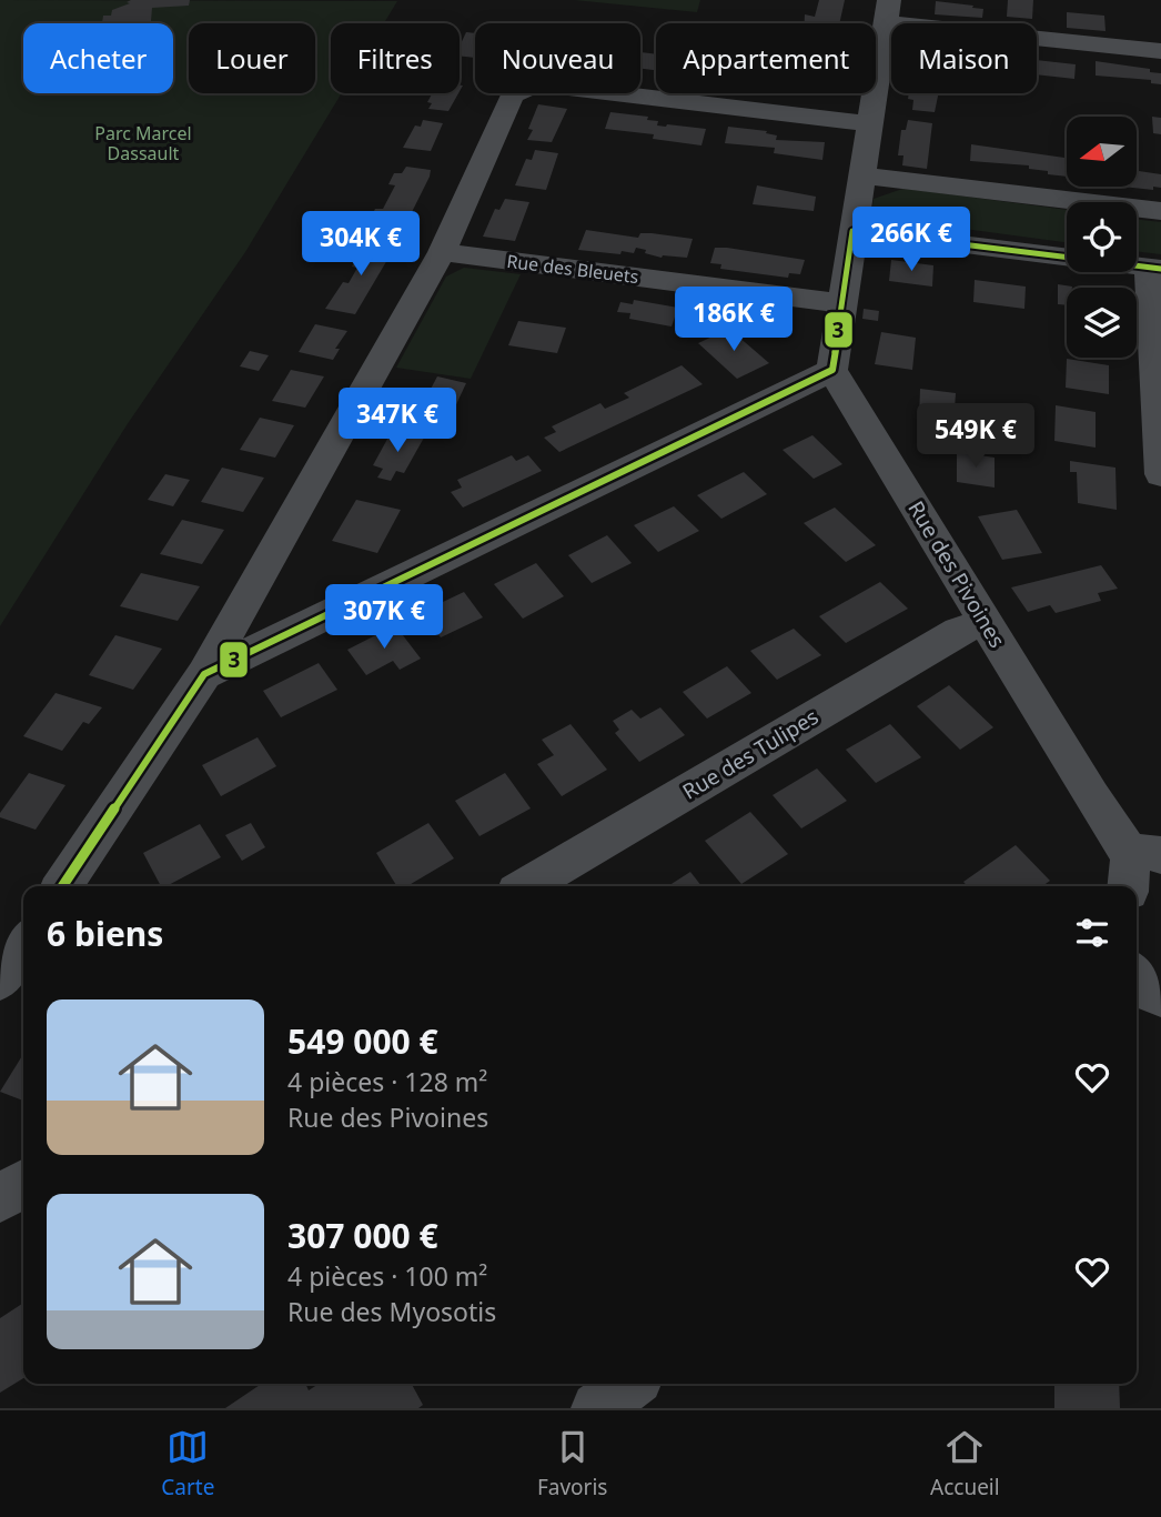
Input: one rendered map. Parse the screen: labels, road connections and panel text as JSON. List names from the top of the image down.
{
  "streets": {
    "street": ["Rue des Bleuets", "Rue des Pivoines", "Rue des Tulipes"]
  },
  "crossings": [
    ["Rue des Pivoines", "Rue des Tulipes"]
  ],
  "parks": ["Parc Marcel Dassault"],
  "lines": ["transit line 3"],
  "north": "left",
  "page": {
    "chip": [
      "Acheter",
      "Louer",
      "Filtres",
      "Nouveau",
      "Appartement",
      "Maison"
    ],
    "price": [
      "266K €",
      "304K €",
      "186K €",
      "347K €",
      "549K €",
      "307K €"
    ],
    "heading": "6 biens",
    "list": [
      {
        "name": "549 000 €",
        "note": "4 pièces · 128 m² · Rue des Pivoines"
      },
      {
        "name": "307 000 €",
        "note": "4 pièces · 100 m² · Rue des Myosotis"
      }
    ],
    "tabs": ["Carte", "Favoris", "Accueil"]
  }
}
